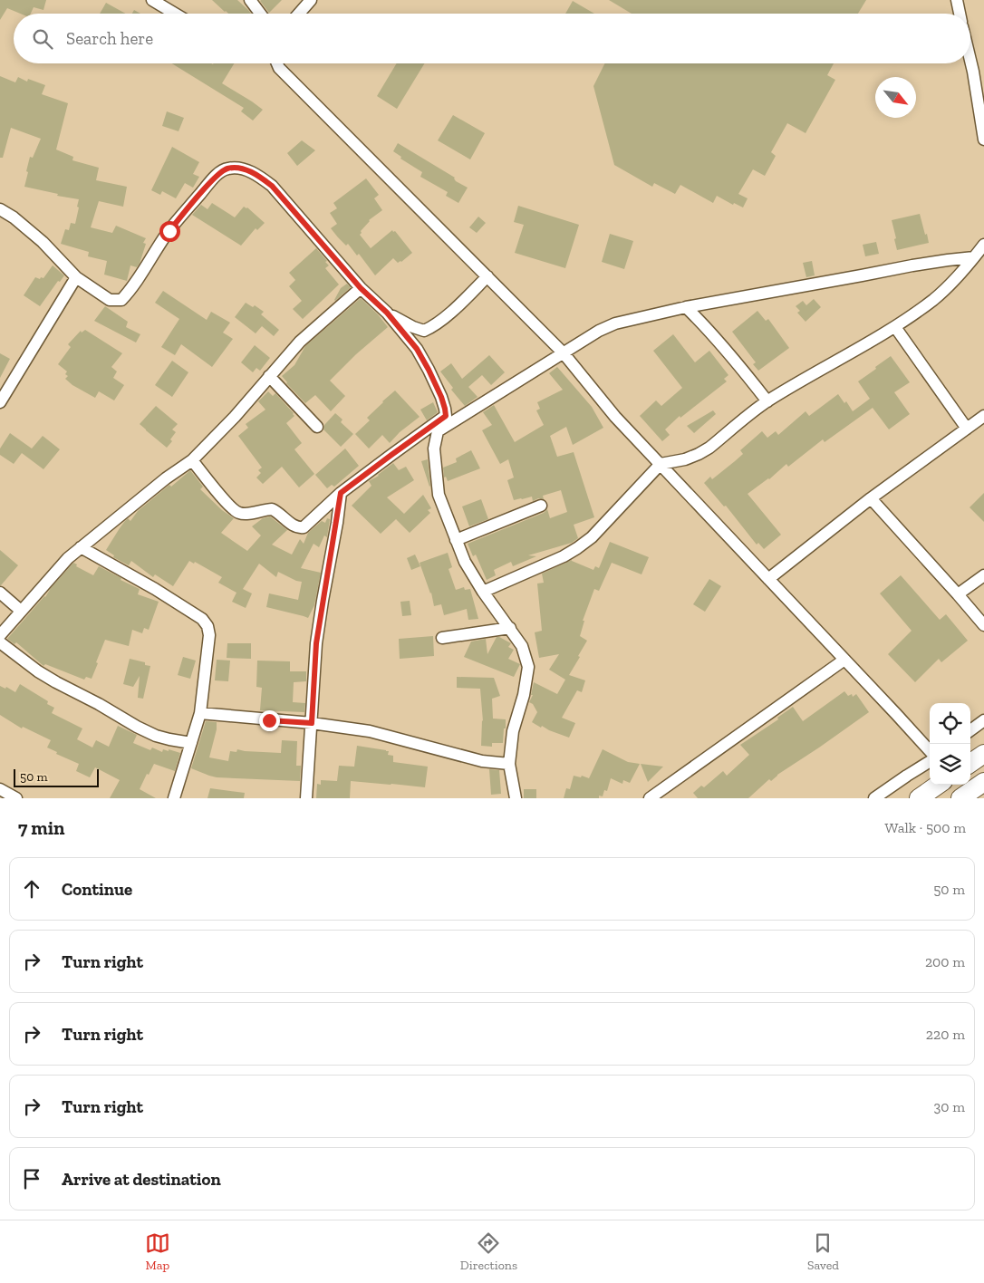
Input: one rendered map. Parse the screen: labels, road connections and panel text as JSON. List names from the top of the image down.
{
  "scale_bar": "50 m",
  "north": "bottom right",
  "page": {
    "search": "Search here",
    "scale": "50 m",
    "heading": ["7 min", "Walk · 500 m"],
    "list": [
      ["Continue", "50 m"],
      ["Turn right", "200 m"],
      ["Turn right", "220 m"],
      ["Turn right", "30 m"],
      "Arrive at destination"
    ],
    "nav": ["Map", "Directions", "Saved"]
  }
}
